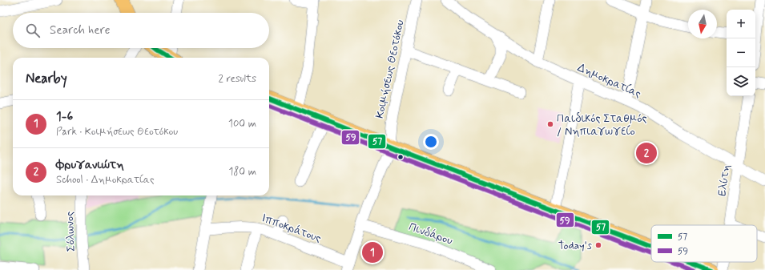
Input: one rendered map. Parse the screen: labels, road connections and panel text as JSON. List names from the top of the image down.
{
  "streets": {
    "street": [
      "Κοιμήσεως Θεοτόκου",
      "Δημοκρατίας",
      "Ελύτη",
      "Ιπποκράτους",
      "Σόλωνος",
      "Πινδάρου"
    ]
  },
  "crossings": [
    ["Κοιμήσεως Θεοτόκου", "Ιπποκράτους"],
    ["Κοιμήσεως Θεοτόκου", "Πινδάρου"],
    ["Δημοκρατίας", "Ελύτη"]
  ],
  "places": ["Παιδικός Σταθμός / Νηπιαγωγείο", "Today's"],
  "lines": ["transit line 57", "transit line 59"],
  "legend": ["57", "59"],
  "north": "bottom",
  "page": {
    "map_buttons": ["+", "−"],
    "search": "Search here",
    "heading": ["Nearby", "2 results"],
    "list": [
      {
        "mark": "1",
        "name": "1-6",
        "note": "Park · Κοιμήσεως Θεοτόκου",
        "value": "100 m"
      },
      {
        "mark": "2",
        "name": "Φρυγανιώτη",
        "note": "School · Δημοκρατίας",
        "value": "180 m"
      }
    ],
    "pins": ["2", "1"]
  }
}
